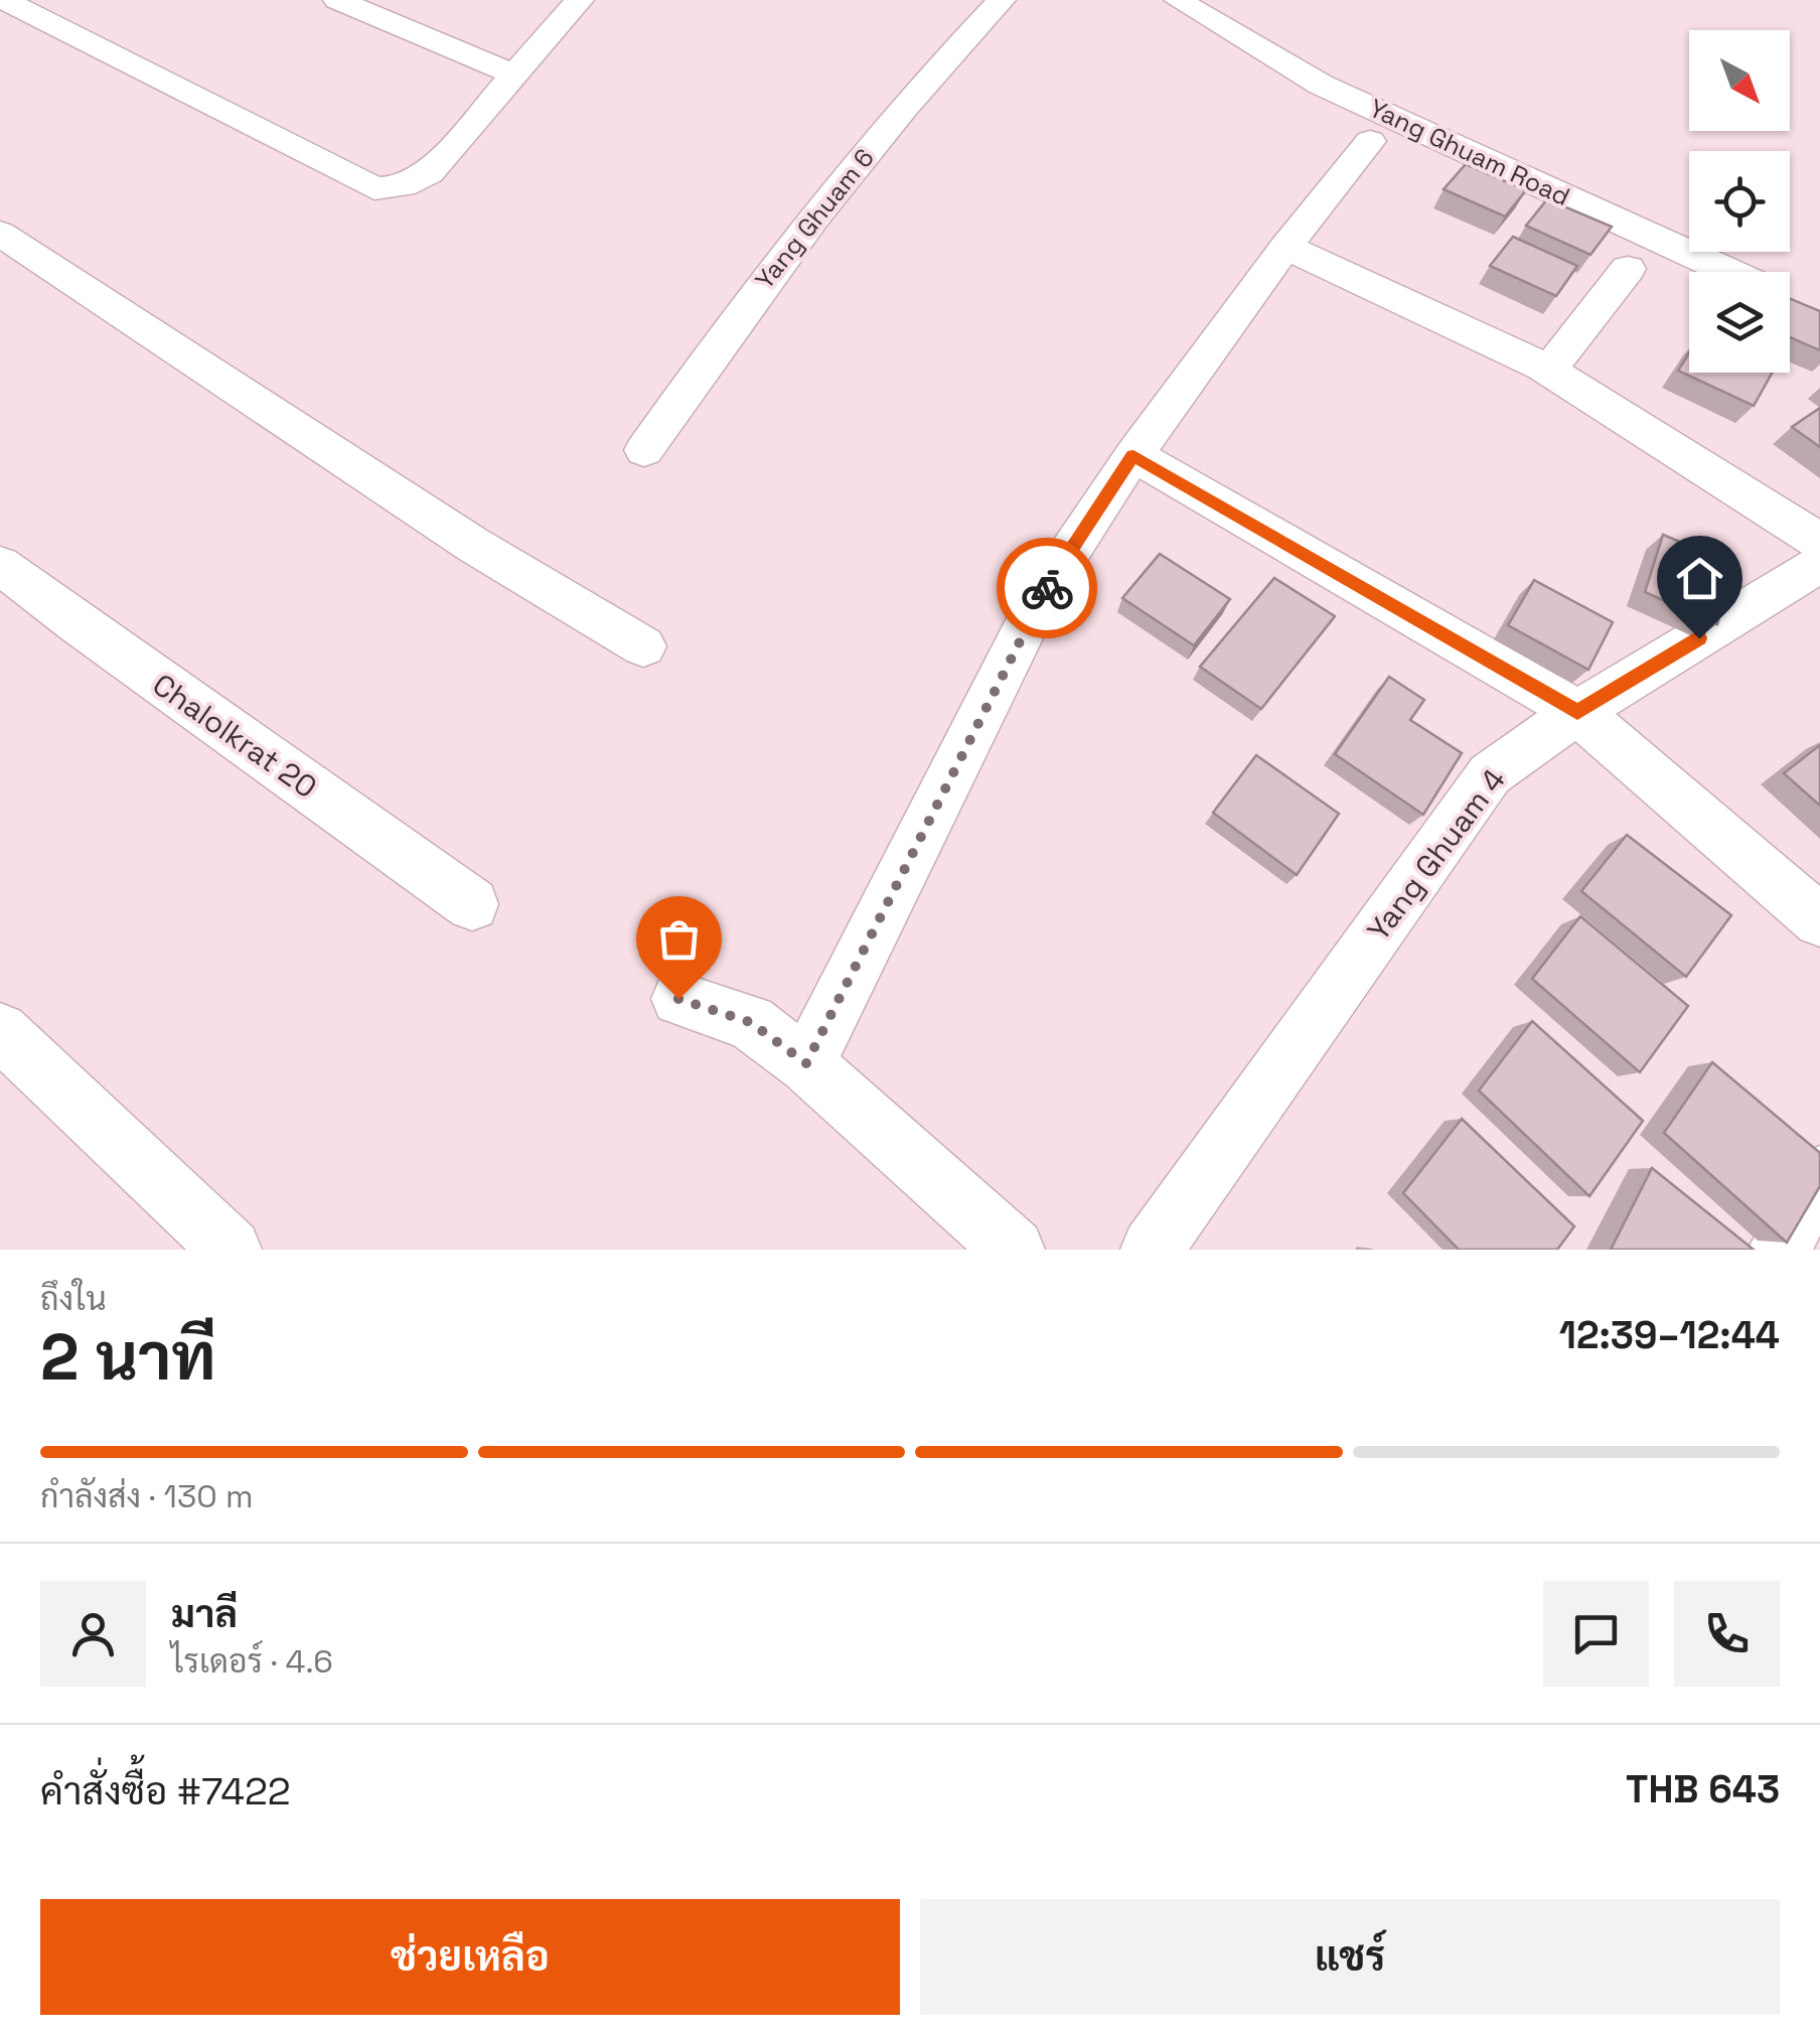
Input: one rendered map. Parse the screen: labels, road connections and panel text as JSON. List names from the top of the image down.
{
  "streets": {
    "street": [
      "Yang Ghuam Road",
      "Yang Ghuam 6",
      "Chalolkrat 20",
      "Yang Ghuam 4"
    ]
  },
  "north": "bottom right",
  "page": {
    "heading": ["2 นาที", "ถึงใน", "12:39–12:44"],
    "panel": [
      "มาลี",
      "ไรเดอร์ · 4.6",
      "คำสั่งซื้อ #7422",
      "THB 643"
    ],
    "bar": "กำลังส่ง · 130 m",
    "buttons": ["ช่วยเหลือ", "แชร์"]
  }
}
